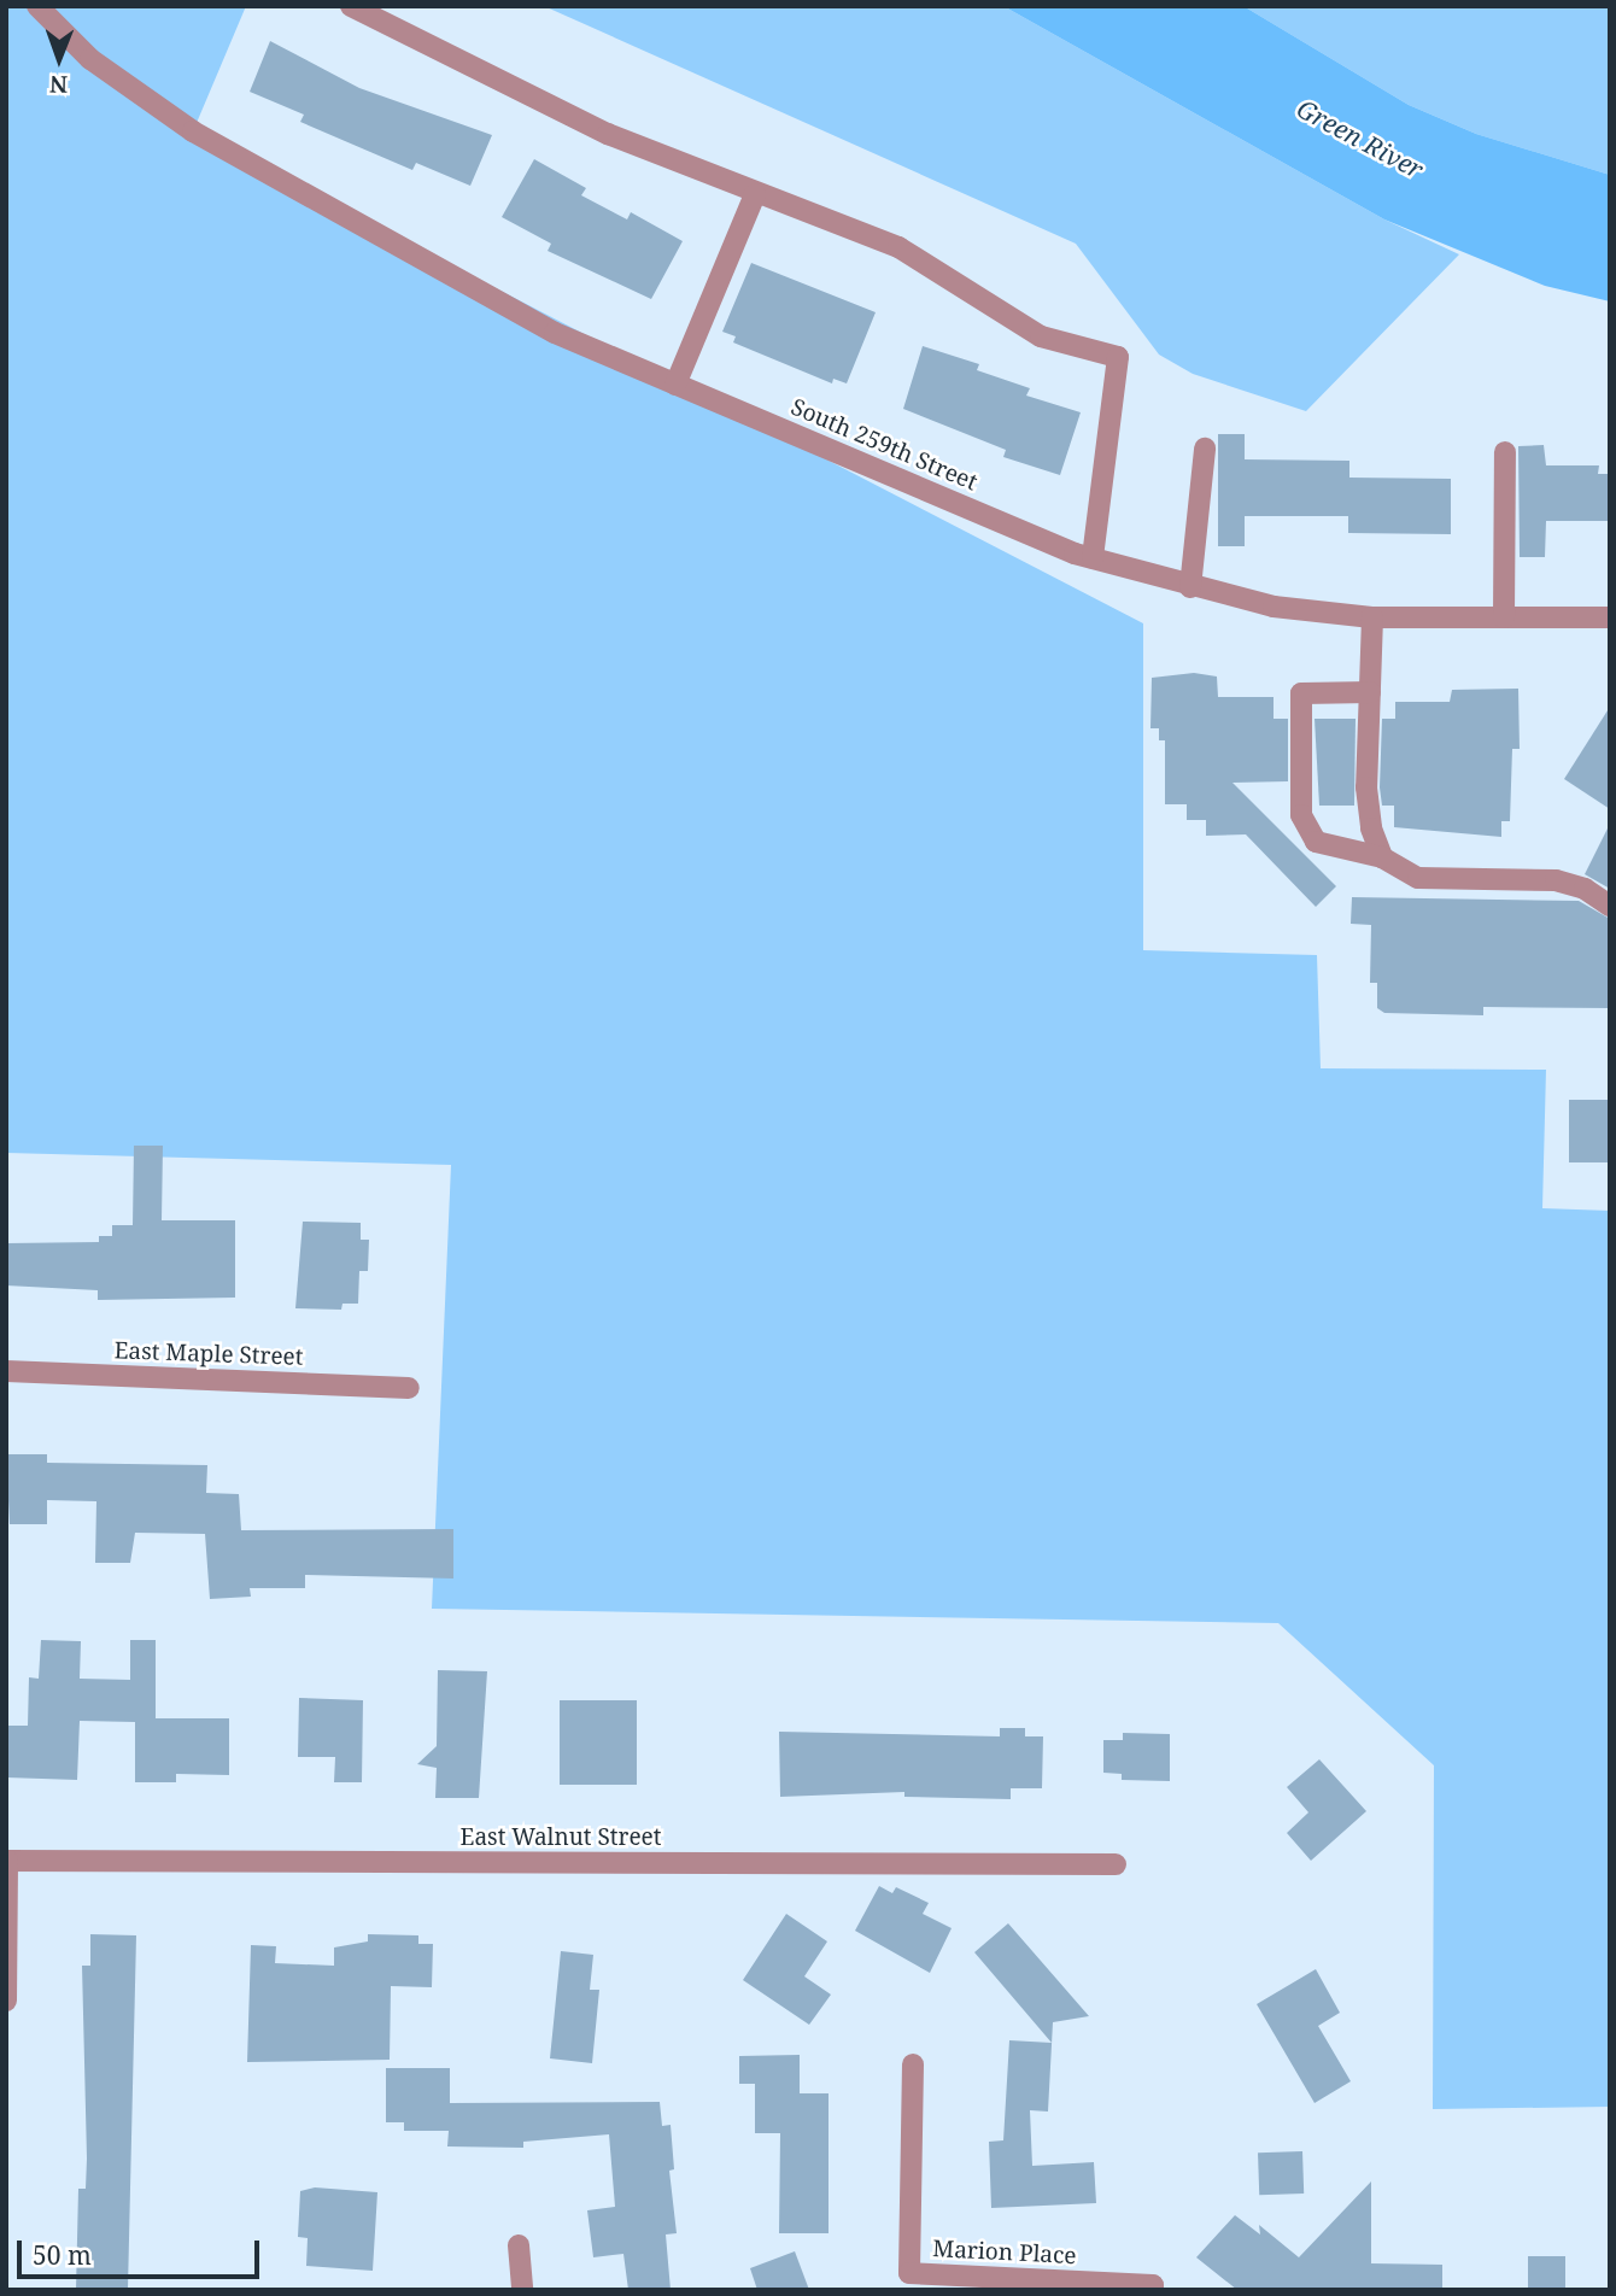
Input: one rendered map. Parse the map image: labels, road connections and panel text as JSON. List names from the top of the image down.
{
  "streets": {
    "street": [
      "South 259th Street",
      "East Maple Street",
      "East Walnut Street",
      "Marion Place"
    ]
  },
  "water": ["Green River"],
  "scale_bar": "50 m",
  "north": "bottom"
}
